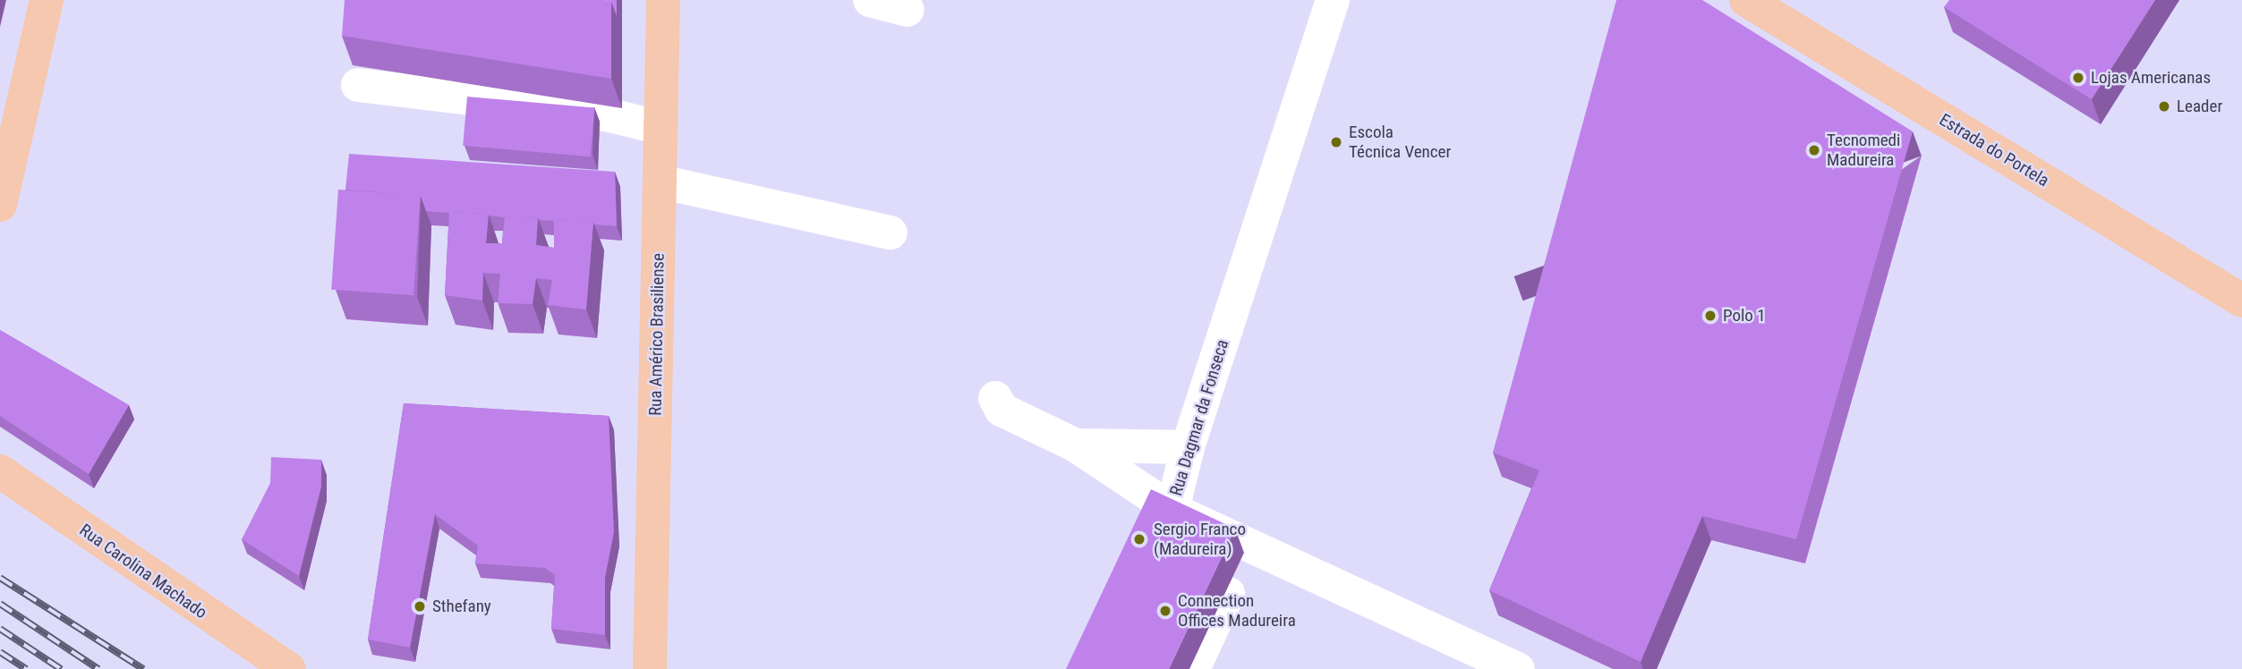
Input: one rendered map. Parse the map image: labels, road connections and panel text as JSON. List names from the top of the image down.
{
  "streets": {
    "main road": ["Estrada do Portela", "Rua Américo Brasiliense", "Rua Carolina Machado"],
    "street": ["Rua Dagmar da Fonseca"]
  },
  "places": [
    "Lojas Americanas",
    "Leader",
    "Escola Técnica Vencer",
    "Tecnomedi Madureira",
    "Polo 1",
    "Sergio Franco (Madureira)",
    "Sthefany",
    "Connection Offices Madureira"
  ]
}
